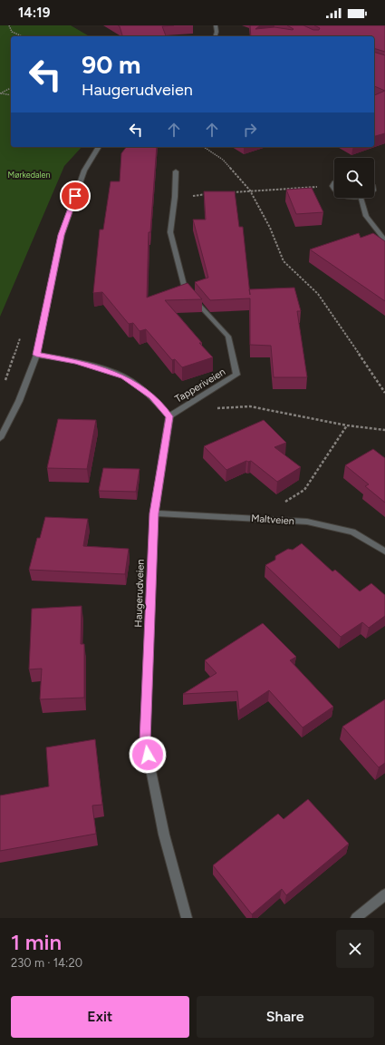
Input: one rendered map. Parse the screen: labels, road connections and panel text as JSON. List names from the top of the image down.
{
  "streets": {
    "street": ["Tapperiveien", "Maltveien", "Haugerudveien"]
  },
  "crossings": [
    ["Tapperiveien", "Haugerudveien"],
    ["Maltveien", "Haugerudveien"]
  ],
  "parks": ["Mørkedalen"],
  "page": {
    "status": "14:19",
    "turn": ["90 m", "Haugerudveien"],
    "heading": ["1 min", "230 m · 14:20"],
    "buttons": ["Exit", "Share"]
  }
}
